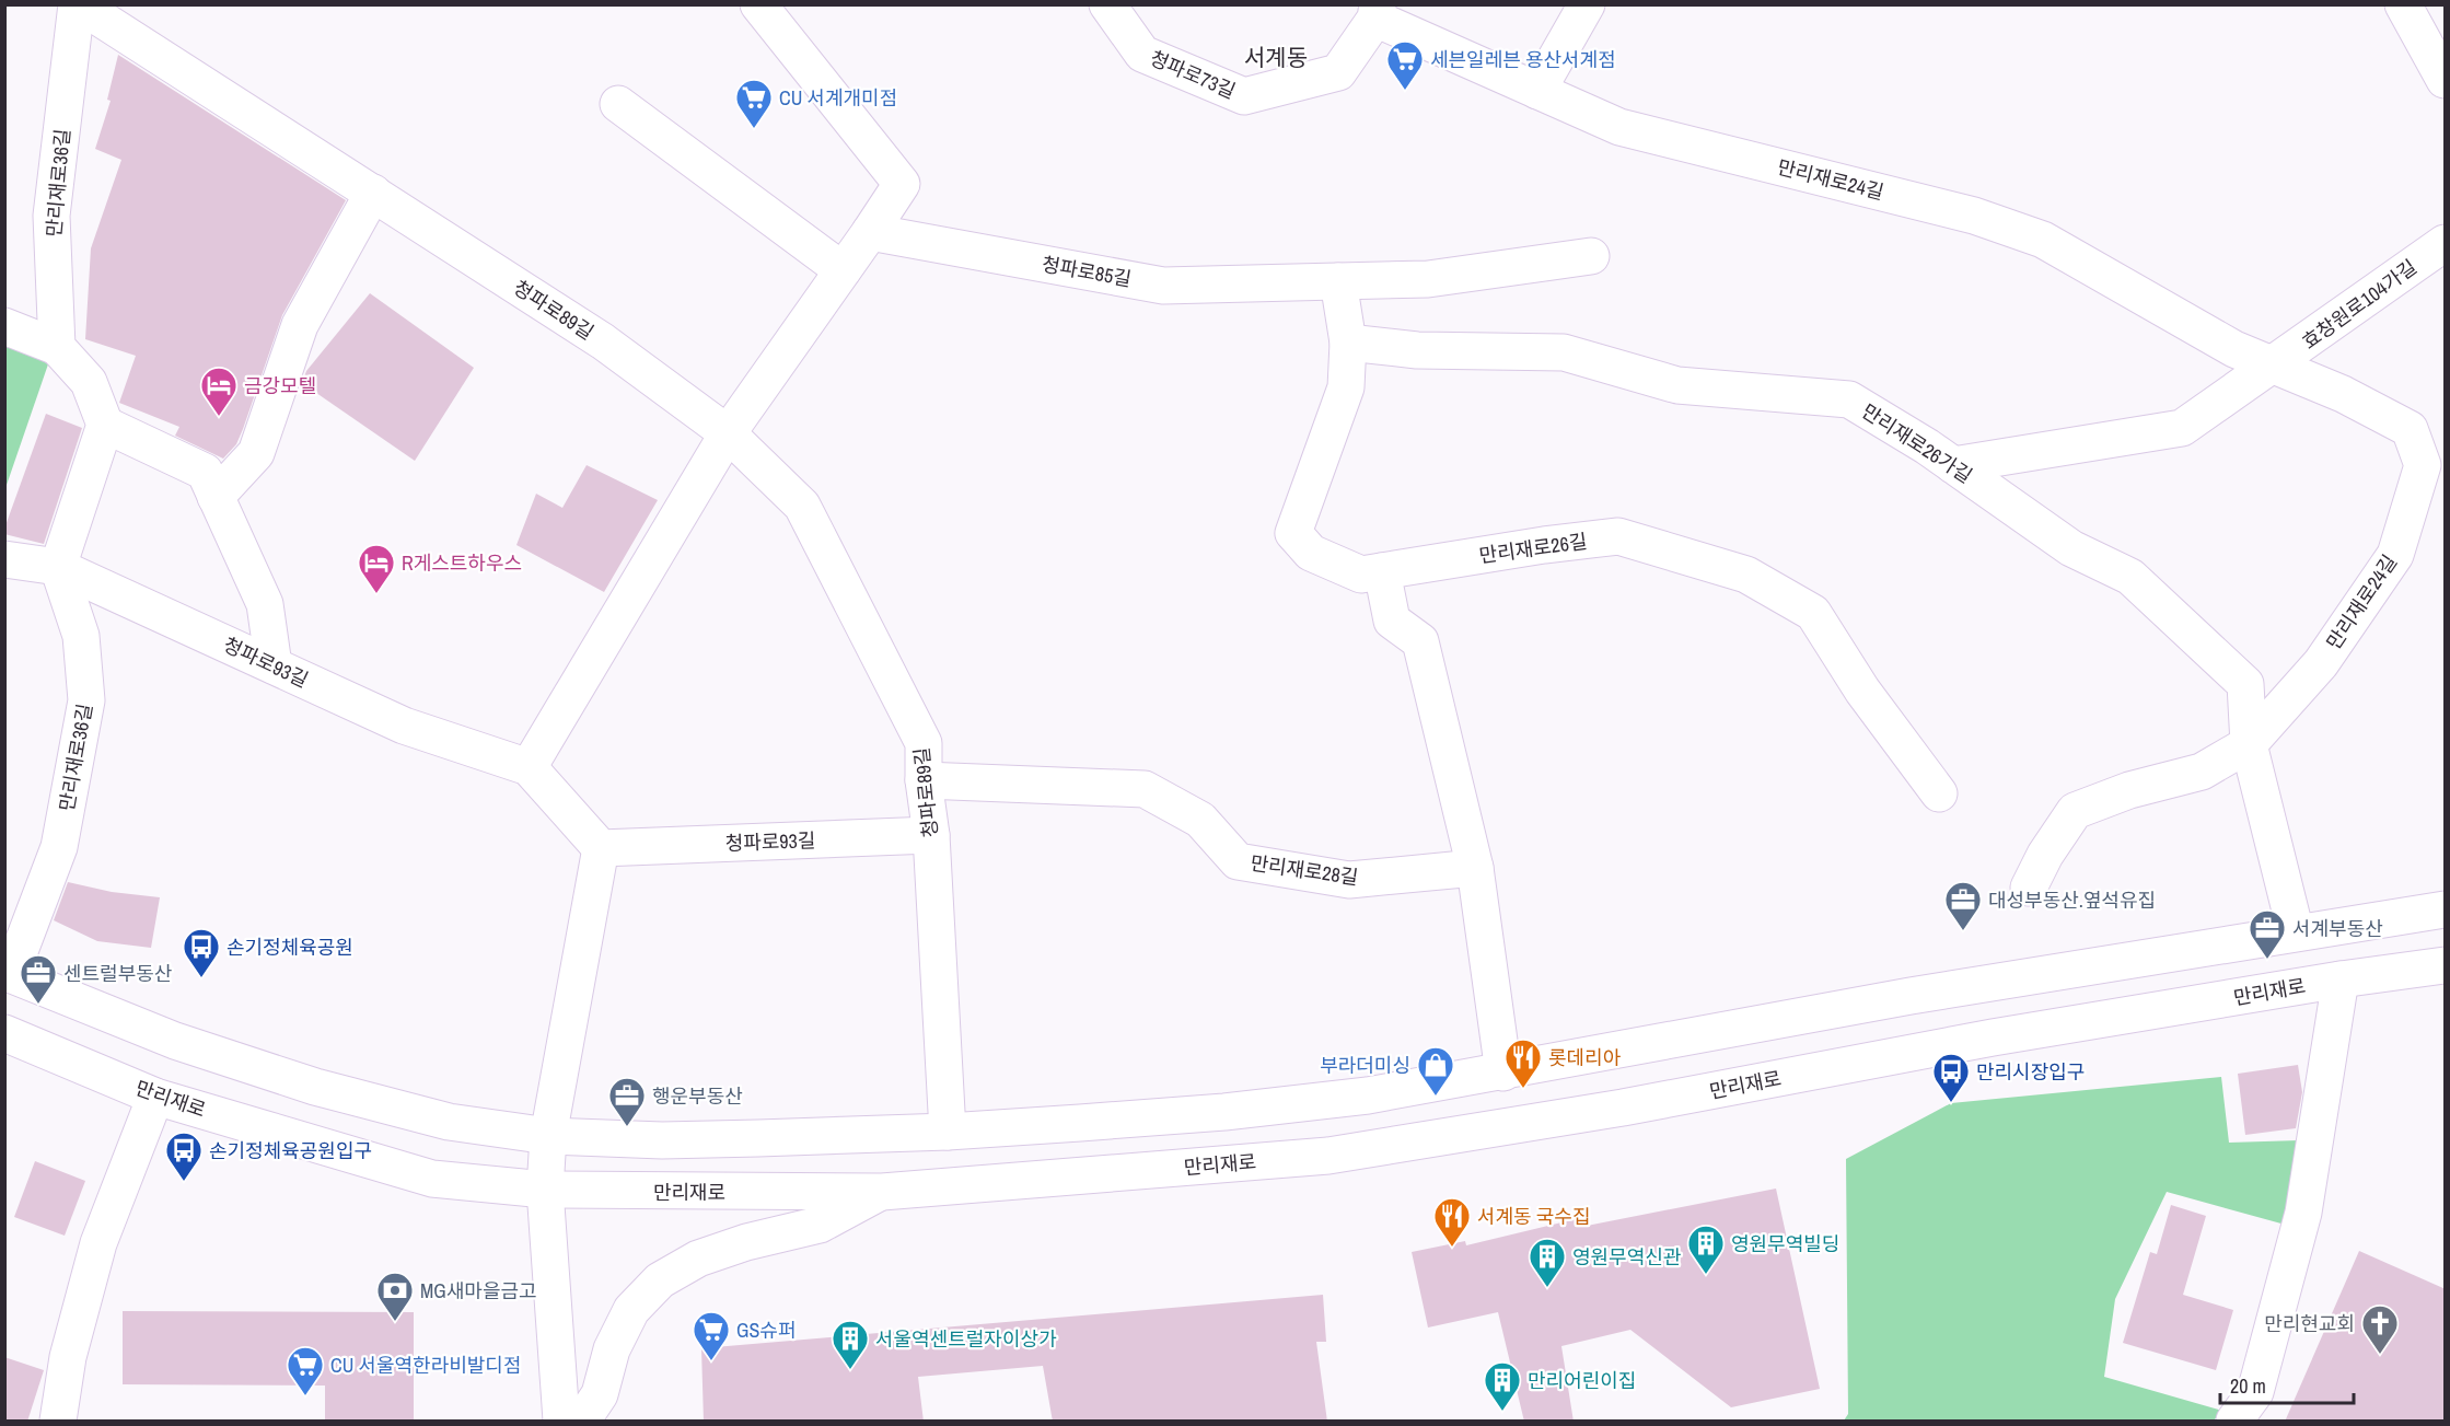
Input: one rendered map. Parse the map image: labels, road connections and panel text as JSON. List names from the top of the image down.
{
  "streets": {
    "street": [
      "청파로73길",
      "만리재로24길",
      "만리재로36길",
      "청파로85길",
      "효창원로104가길",
      "청파로89길",
      "만리재로26가길",
      "만리재로26길",
      "청파로93길",
      "만리재로28길",
      "만리재로"
    ]
  },
  "crossings": [
    ["청파로73길", "만리재로24길"],
    ["만리재로24길", "효창원로104가길"],
    ["만리재로24길", "만리재로26가길"],
    ["만리재로36길", "청파로89길"],
    ["만리재로36길", "청파로93길"],
    ["청파로85길", "만리재로26길"],
    ["청파로89길", "청파로93길"],
    ["청파로89길", "만리재로28길"],
    ["만리재로26가길", "만리재로26길"]
  ],
  "districts": ["서계동"],
  "places": {
    "supermarket": [
      "세븐일레븐 용산서계점",
      "CU 서계개미점",
      "GS슈퍼",
      "CU 서울역한라비발디점"
    ],
    "hotel": ["금강모텔", "R게스트하우스"],
    "office": [
      "대성부동산.옆석유집",
      "서계부동산",
      "센트럴부동산",
      "행운부동산"
    ],
    "bus stop": ["손기정체육공원", "만리시장입구", "손기정체육공원입구"],
    "restaurant": ["롯데리아", "서계동 국수집"],
    "shop": ["부라더미싱"],
    "building": [
      "영원무역빌딩",
      "영원무역신관",
      "서울역센트럴자이상가",
      "만리어린이집"
    ],
    "bank": ["MG새마을금고"],
    "church": ["만리현교회"]
  },
  "scale_bar": "20 m"
}
